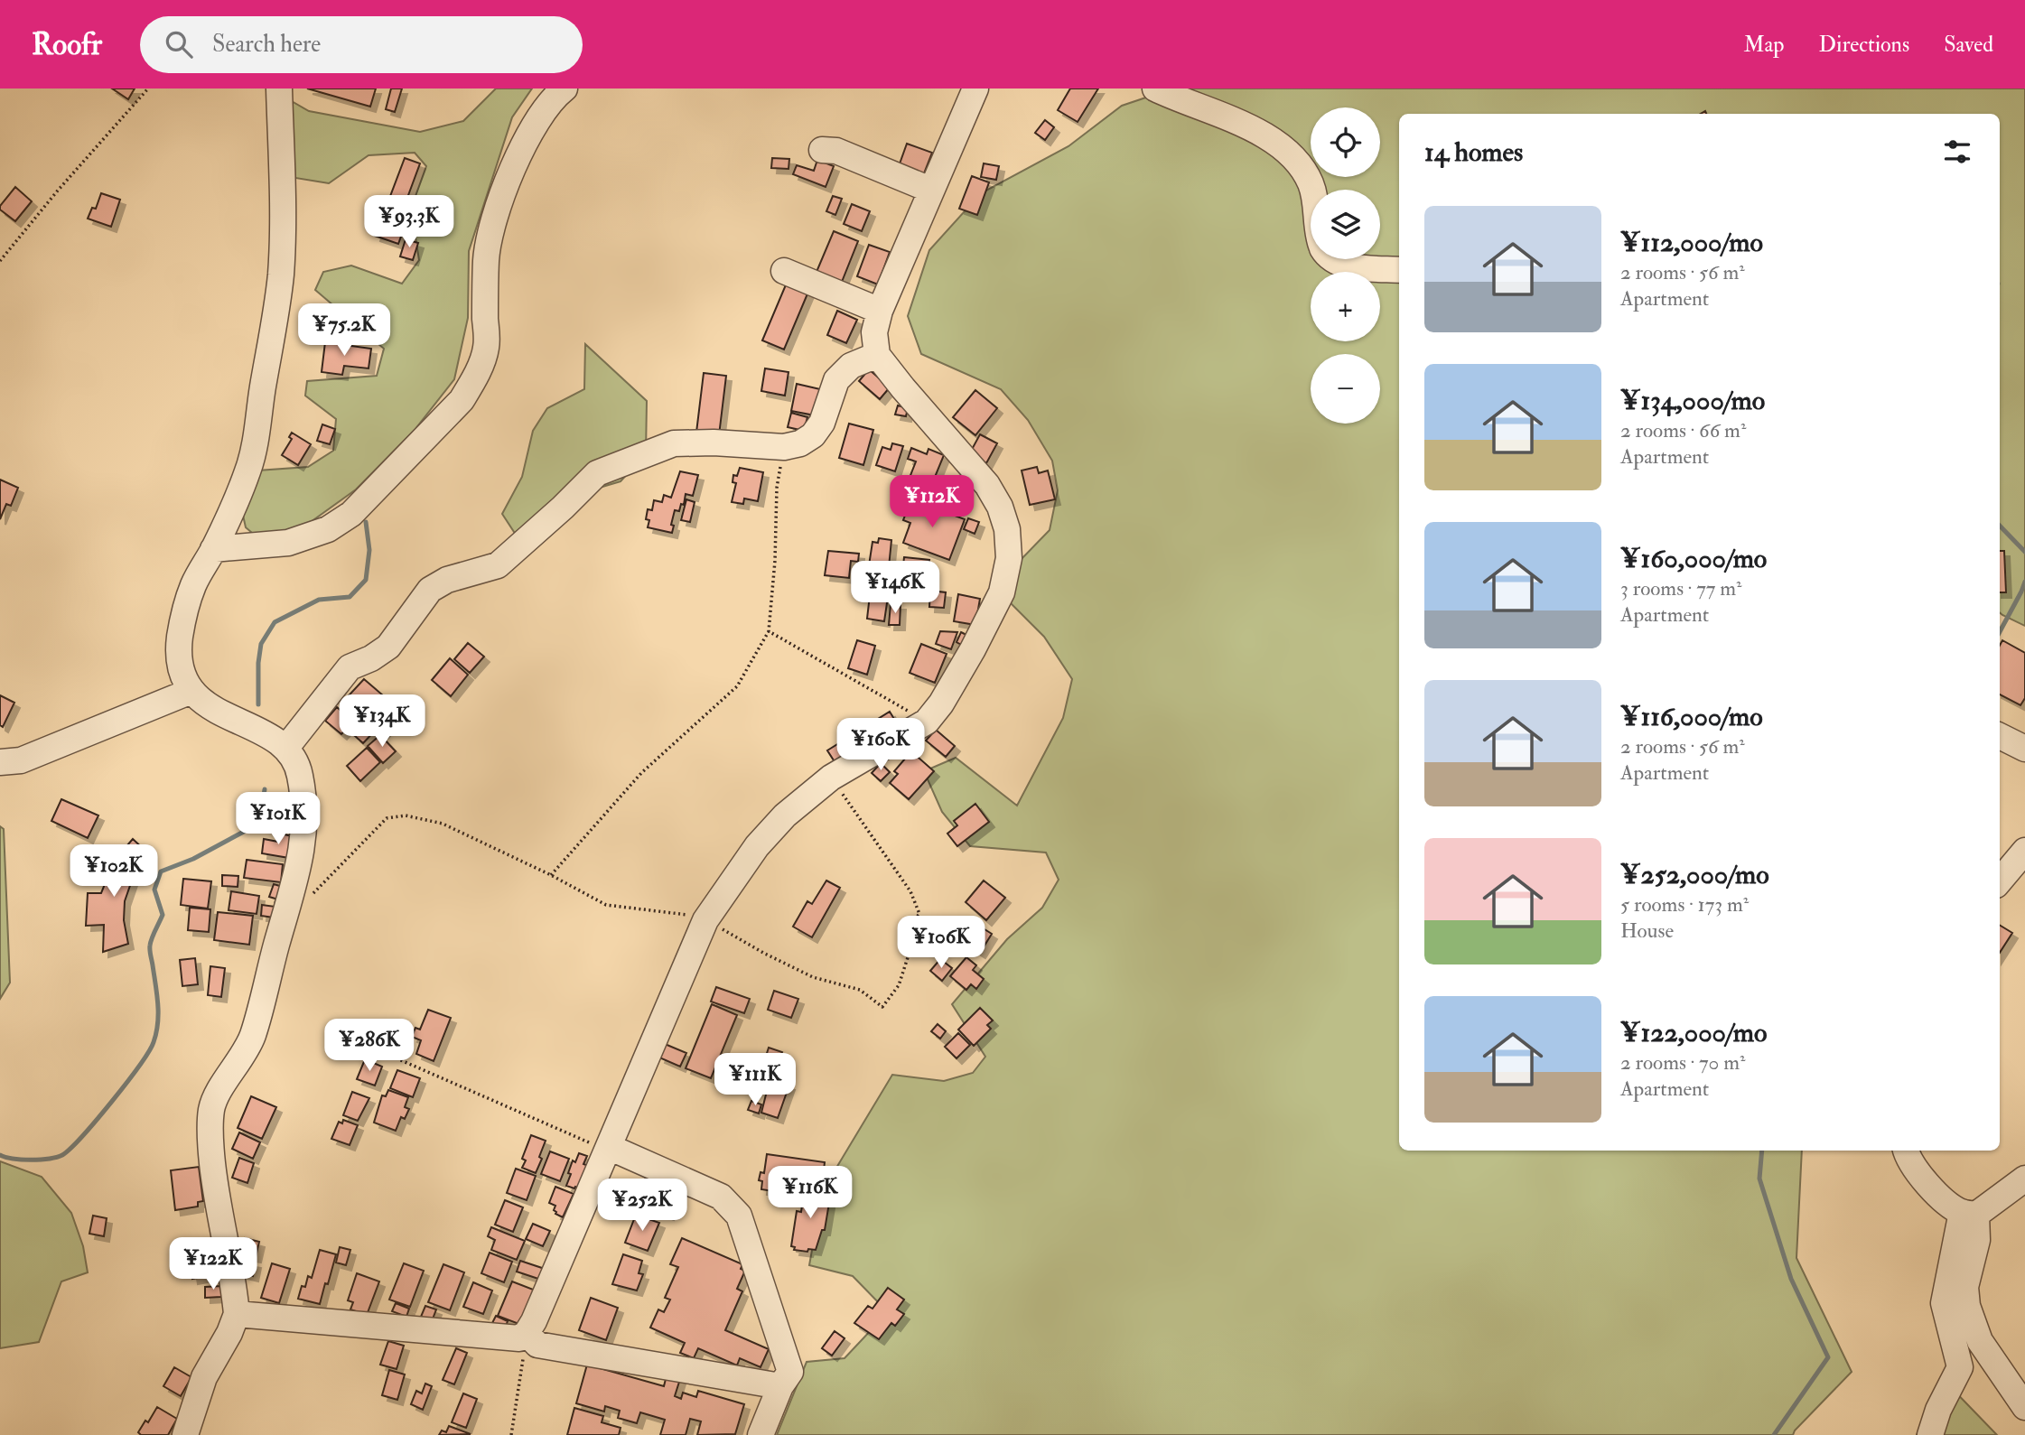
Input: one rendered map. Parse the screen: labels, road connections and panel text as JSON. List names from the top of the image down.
{
  "page": {
    "header": "Roofr",
    "search": "Search here",
    "nav": ["Map", "Directions", "Saved"],
    "map_buttons": ["+", "−"],
    "heading": "14 homes",
    "list": [
      {
        "name": "¥112,000/mo",
        "note": "2 rooms · 56 m² · Apartment"
      },
      {
        "name": "¥134,000/mo",
        "note": "2 rooms · 66 m² · Apartment"
      },
      {
        "name": "¥160,000/mo",
        "note": "3 rooms · 77 m² · Apartment"
      },
      {
        "name": "¥116,000/mo",
        "note": "2 rooms · 56 m² · Apartment"
      },
      {
        "name": "¥252,000/mo",
        "note": "5 rooms · 173 m² · House"
      },
      {
        "name": "¥122,000/mo",
        "note": "2 rooms · 70 m² · Apartment"
      }
    ],
    "price": [
      "¥93.3K",
      "¥75.2K",
      "¥112K",
      "¥146K",
      "¥134K",
      "¥160K",
      "¥101K",
      "¥102K",
      "¥106K",
      "¥286K",
      "¥111K",
      "¥116K",
      "¥252K",
      "¥122K"
    ]
  }
}
